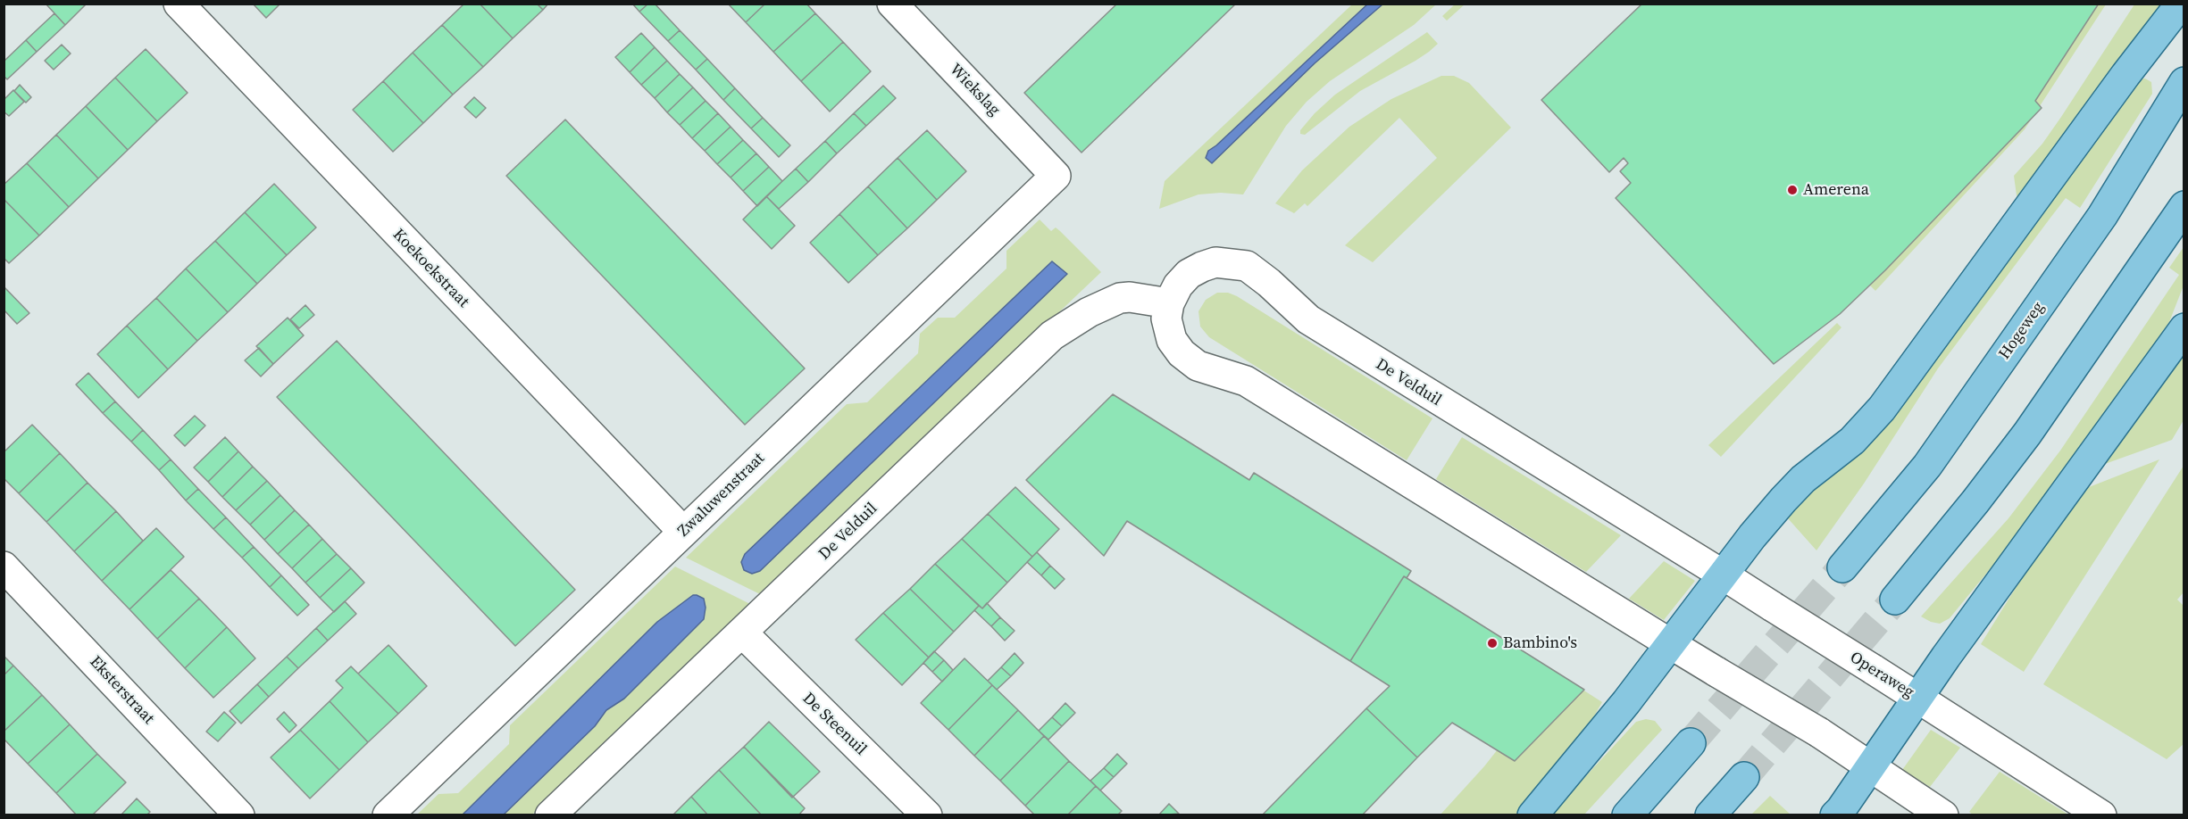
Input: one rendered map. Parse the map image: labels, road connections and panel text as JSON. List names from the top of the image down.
{
  "streets": {
    "main road": ["Hogeweg"],
    "street": [
      "Wiekslag",
      "Koekoekstraat",
      "De Velduil",
      "Zwaluwenstraat",
      "Operaweg",
      "Eksterstraat",
      "De Steenuil"
    ]
  },
  "crossings": [
    ["Wiekslag", "Zwaluwenstraat"],
    ["Koekoekstraat", "Zwaluwenstraat"],
    ["De Velduil", "Operaweg"],
    ["De Velduil", "De Steenuil"]
  ],
  "places": ["Amerena", "Bambino's"]
}
